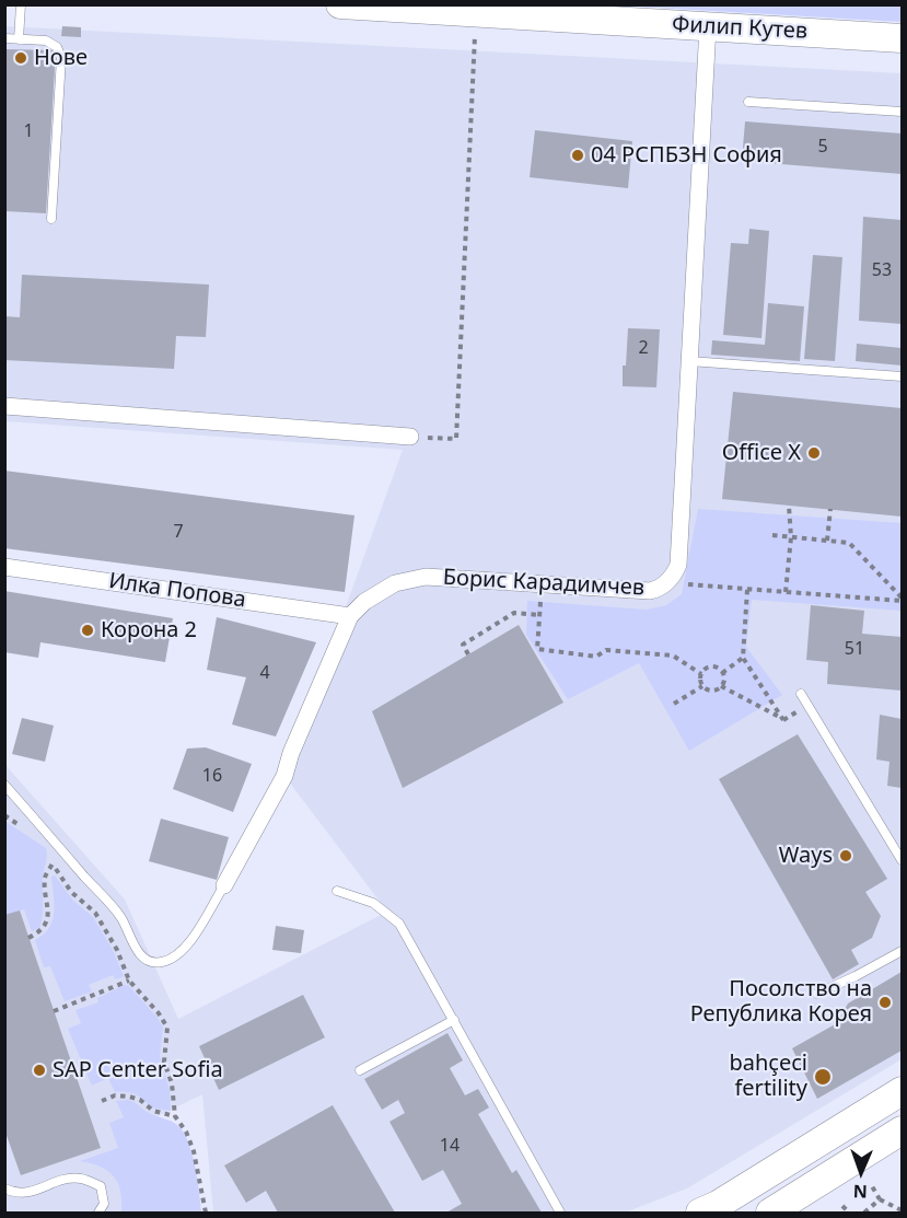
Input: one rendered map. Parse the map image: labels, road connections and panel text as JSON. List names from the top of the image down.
{
  "streets": {
    "main road": ["Филип Кутев"],
    "street": ["Борис Карадимчев", "Илка Попова"]
  },
  "crossings": [
    ["Филип Кутев", "Борис Карадимчев"],
    ["Борис Карадимчев", "Илка Попова"]
  ],
  "places": [
    "Нове",
    "04 РСПБЗН София",
    "Office X",
    "Корона 2",
    "Ways",
    "Посолство на Република Корея",
    "SAP Center Sofia",
    "bahçeci fertility"
  ],
  "house_numbers": [
    "1",
    "5",
    "53",
    "2",
    "7",
    "51",
    "4",
    "16",
    "14"
  ],
  "north": "bottom"
}
